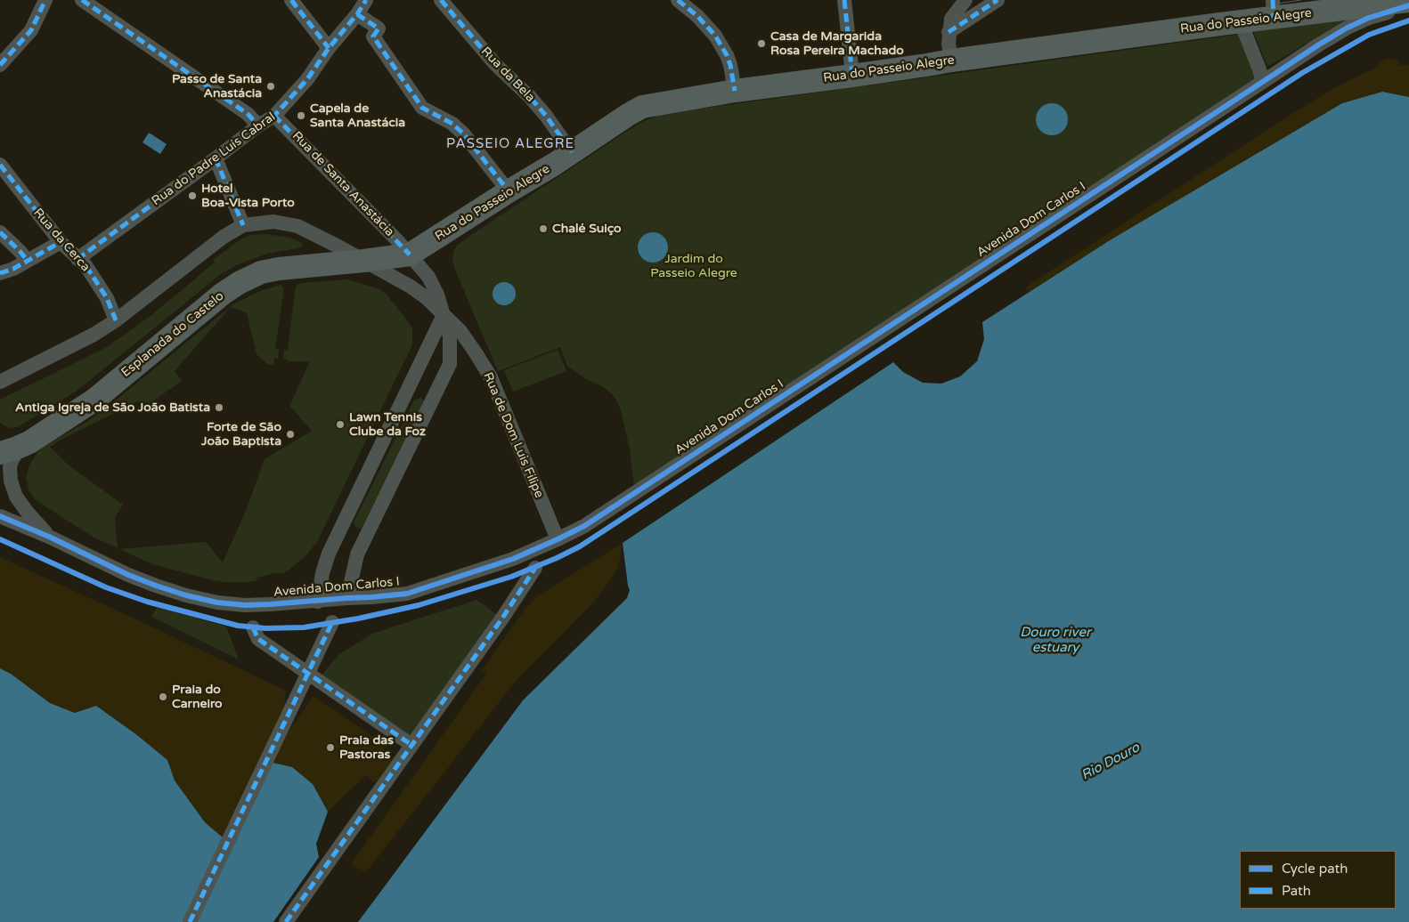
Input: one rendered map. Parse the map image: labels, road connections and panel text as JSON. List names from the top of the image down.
{
  "streets": {
    "main road": ["Rua do Passeio Alegre", "Esplanada do Castelo"],
    "street": [
      "Rua da Bela",
      "Rua do Padre Luís Cabral",
      "Rua de Santa Anastácia",
      "Avenida Dom Carlos I",
      "Rua da Cerca",
      "Rua de Dom Luis Filipe"
    ]
  },
  "crossings": [
    ["Rua do Passeio Alegre", "Rua da Bela"],
    ["Rua do Passeio Alegre", "Rua de Santa Anastácia"],
    ["Rua do Passeio Alegre", "Esplanada do Castelo"],
    ["Rua do Padre Luís Cabral", "Rua de Santa Anastácia"],
    ["Rua do Padre Luís Cabral", "Rua da Cerca"],
    ["Rua de Santa Anastácia", "Esplanada do Castelo"],
    ["Avenida Dom Carlos I", "Esplanada do Castelo"],
    ["Avenida Dom Carlos I", "Rua de Dom Luis Filipe"]
  ],
  "districts": ["PASSEIO ALEGRE"],
  "water": ["Douro river estuary", "Rio Douro"],
  "parks": ["Jardim do Passeio Alegre"],
  "places": [
    "Casa de Margarida Rosa Pereira Machado",
    "Passo de Santa Anastácia",
    "Capela de Santa Anastácia",
    "Hotel Boa-Vista Porto",
    "Chalé Suiço",
    "Antiga Igreja de São João Batista",
    "Lawn Tennis Clube da Foz",
    "Forte de São João Baptista",
    "Praia do Carneiro",
    "Praia das Pastoras"
  ],
  "legend": ["Cycle path", "Path"]
}
